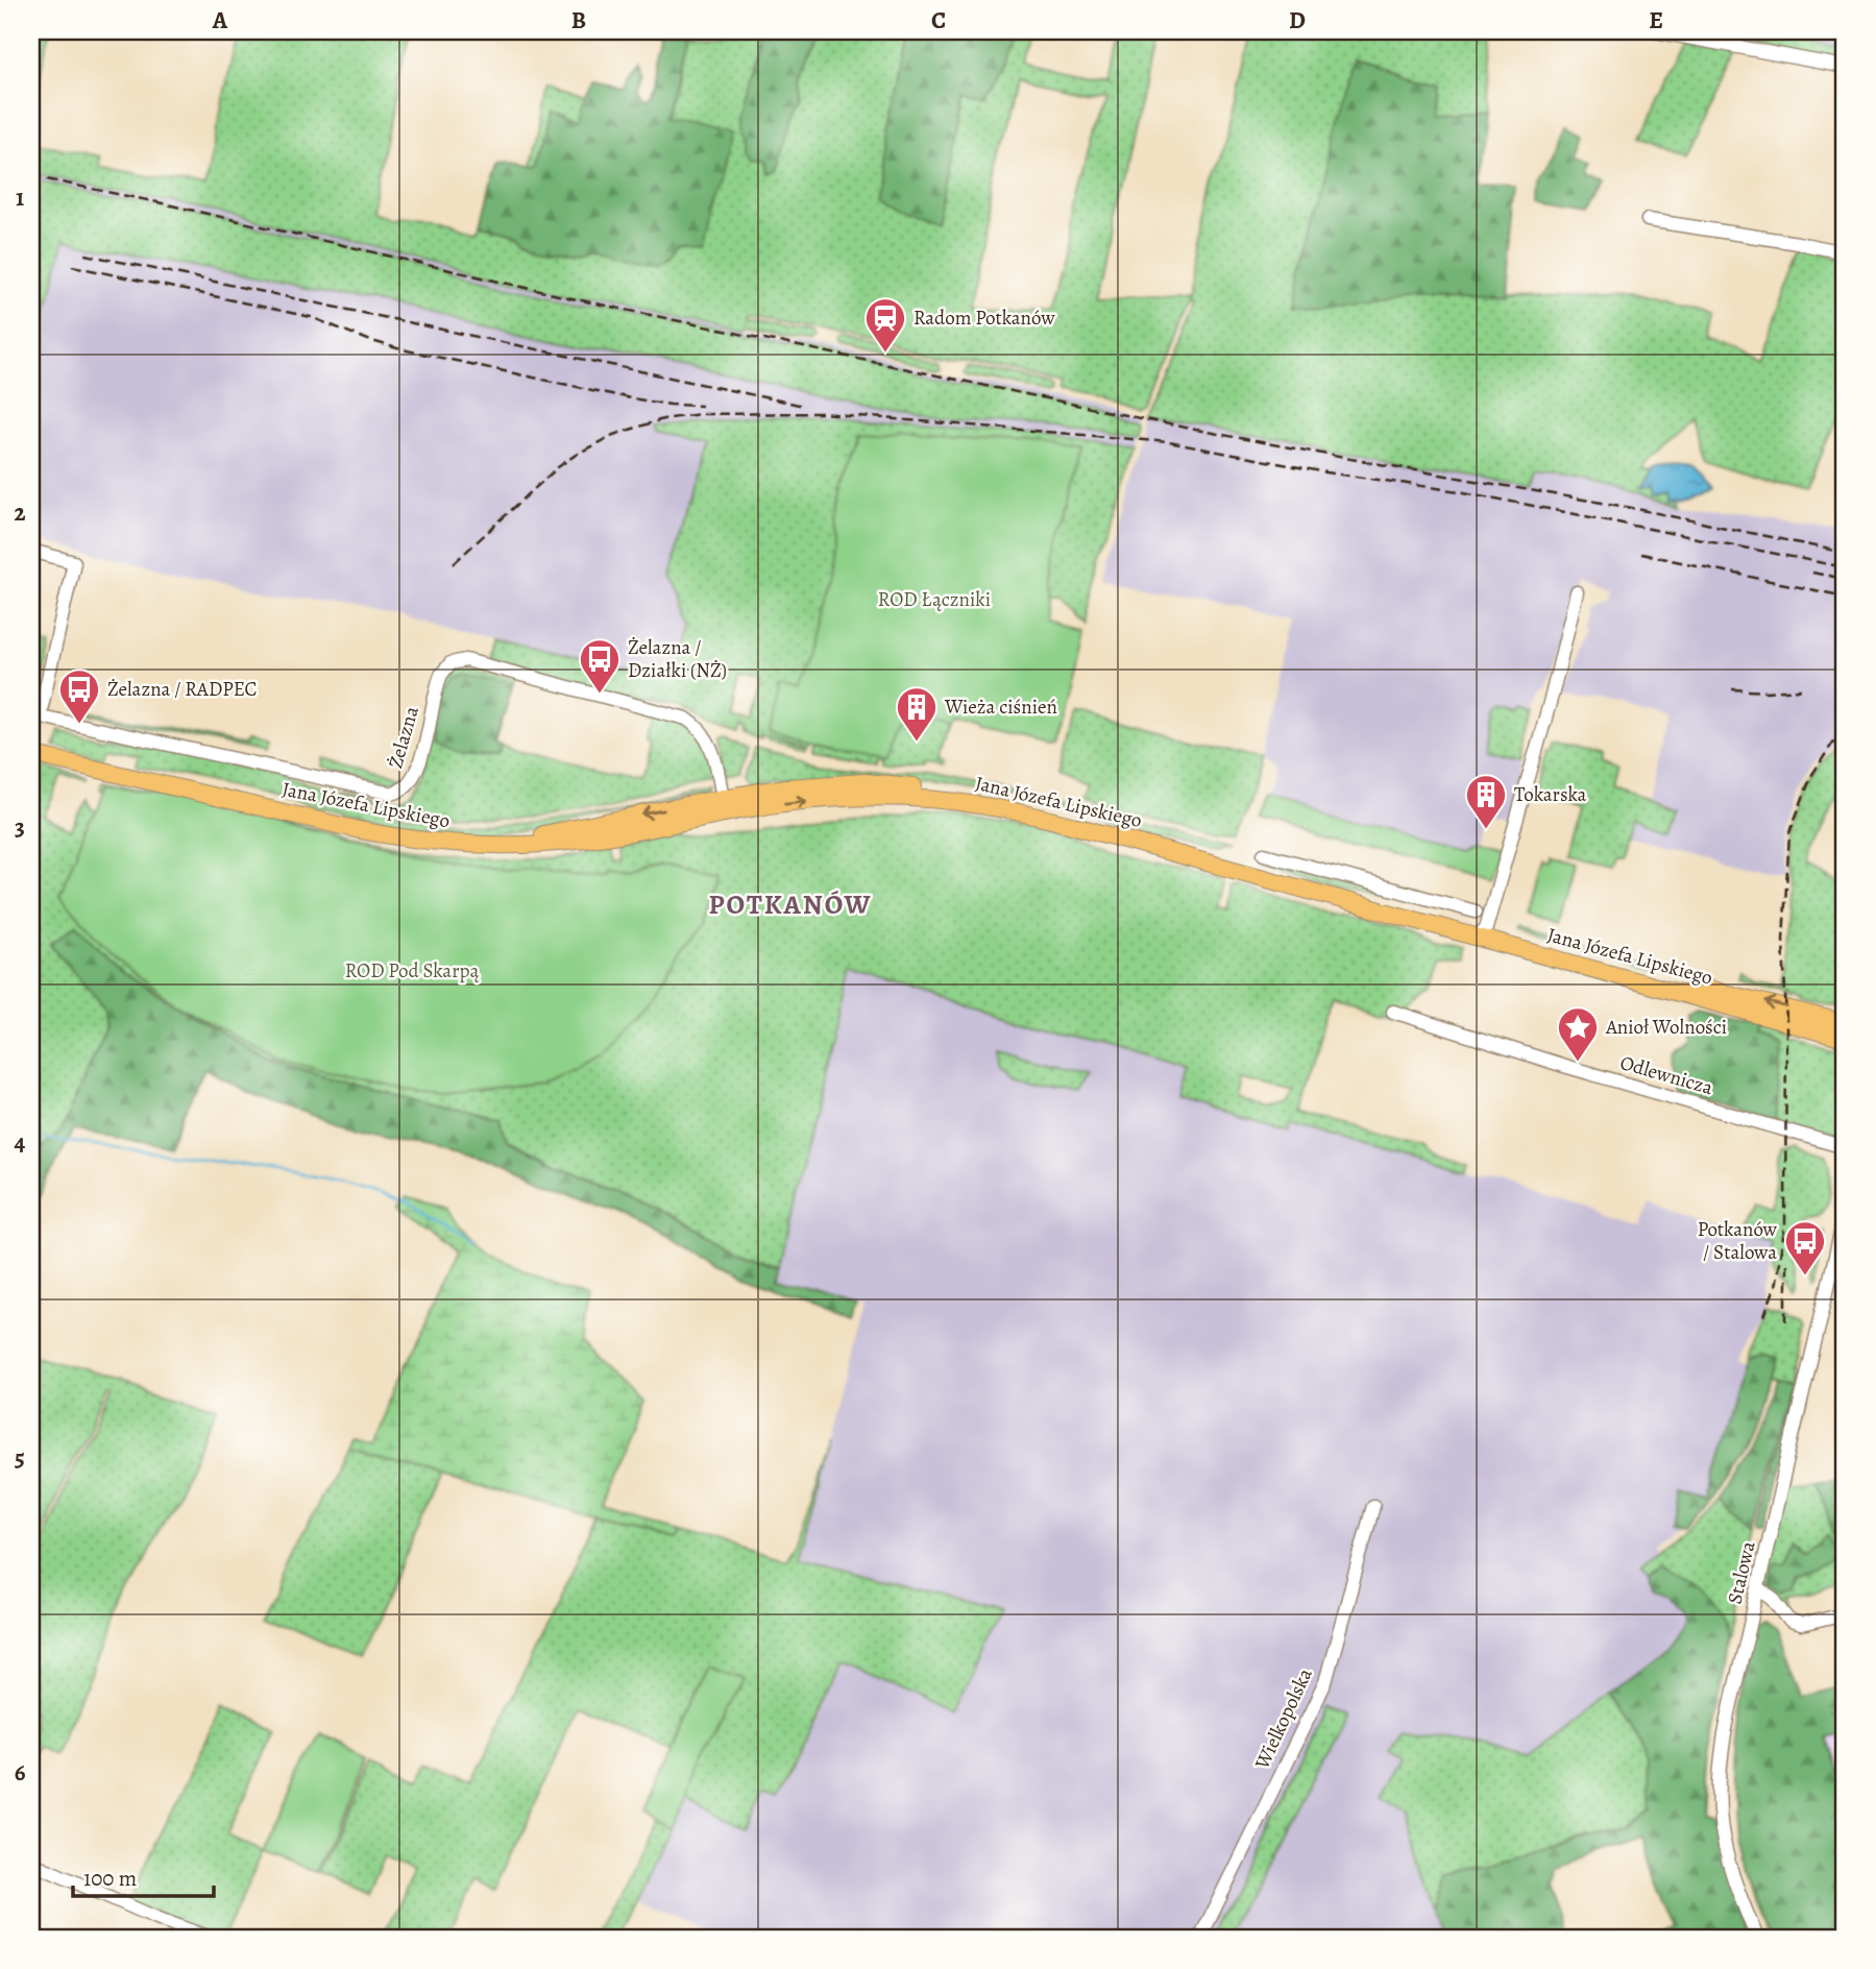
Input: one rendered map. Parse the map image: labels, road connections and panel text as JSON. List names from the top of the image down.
{
  "streets": {
    "main road": ["Jana Józefa Lipskiego"],
    "street": [
      "Żelazna",
      "Odlewnicza",
      "Stalowa",
      "Wielkopolska"
    ]
  },
  "crossings": [
    ["Żelazna", "Jana Józefa Lipskiego"]
  ],
  "districts": ["POTKANÓW"],
  "parks": ["ROD Łączniki", "ROD Pod Skarpą"],
  "places": {
    "station": ["Radom Potkanów"],
    "bus stop": ["Żelazna / Działki (NŻ)", "Żelazna / RADPEC", "Potkanów / Stalowa"],
    "building": ["Wieża ciśnień", "Tokarska"],
    "place": ["Anioł Wolności"]
  },
  "scale_bar": "100 m",
  "grid": {
    "columns": [
      "A",
      "B",
      "C",
      "D",
      "E"
    ],
    "rows": [
      "1",
      "2",
      "3",
      "4",
      "5",
      "6"
    ]
  }
}
